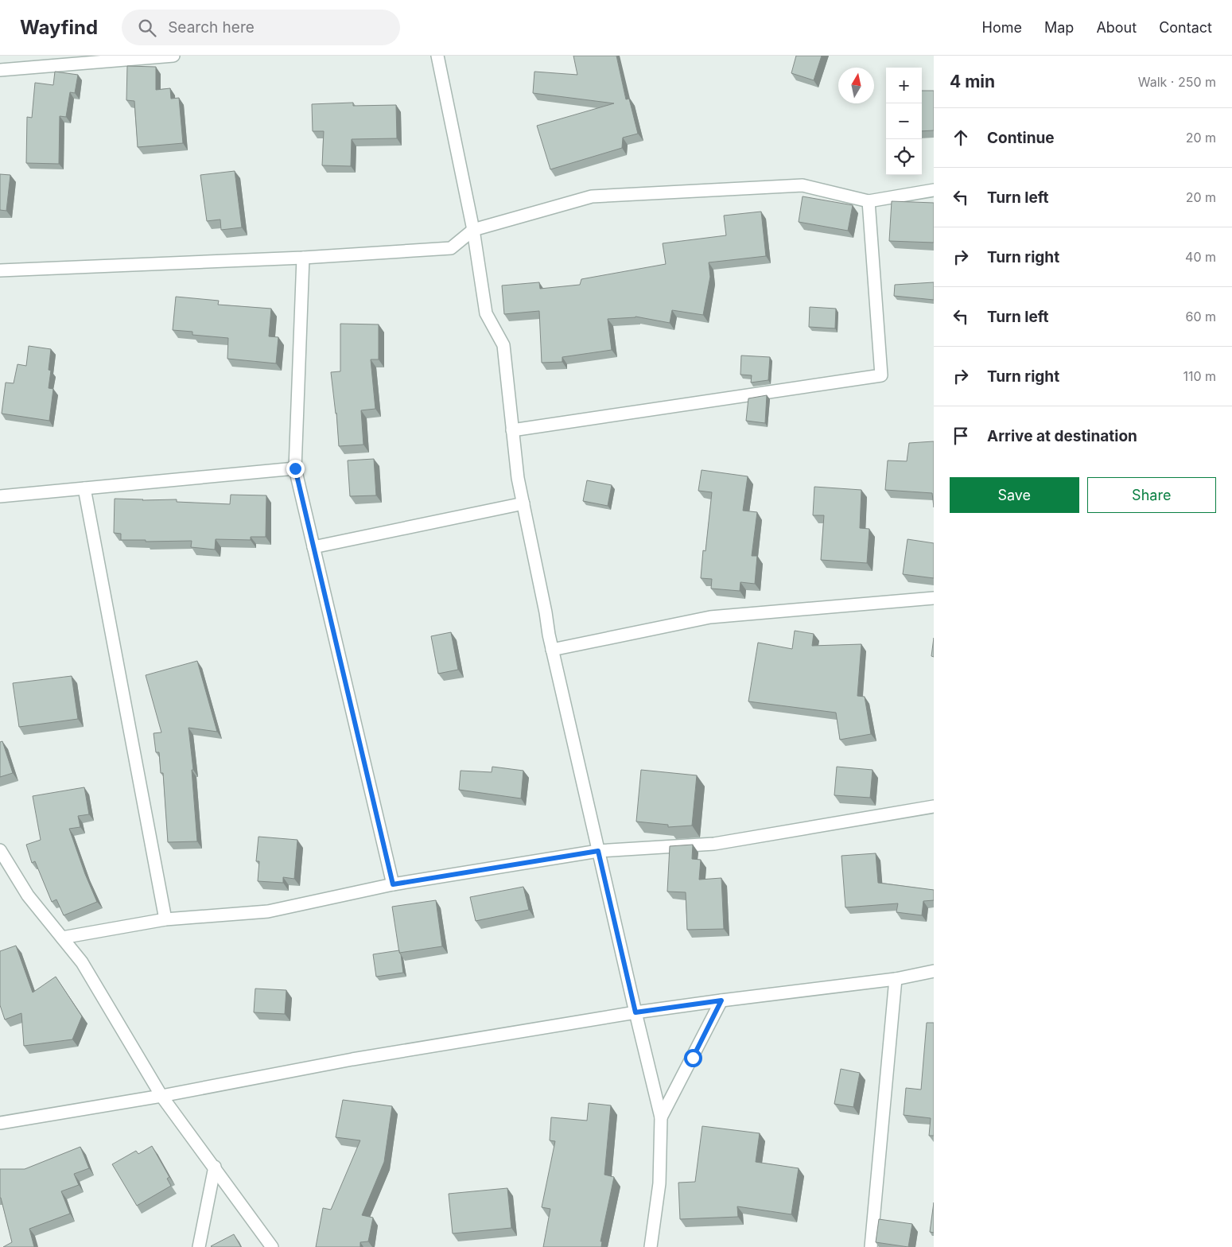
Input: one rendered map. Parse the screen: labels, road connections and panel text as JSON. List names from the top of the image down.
{
  "north": "top",
  "page": {
    "header": "Wayfind",
    "search": "Search here",
    "nav": [
      "Home",
      "Map",
      "About",
      "Contact"
    ],
    "heading": ["4 min", "Walk · 250 m"],
    "map_buttons": ["+", "−"],
    "list": [
      ["Continue", "20 m"],
      ["Turn left", "20 m"],
      ["Turn right", "40 m"],
      ["Turn left", "60 m"],
      ["Turn right", "110 m"],
      "Arrive at destination"
    ],
    "buttons": ["Save", "Share"]
  }
}
